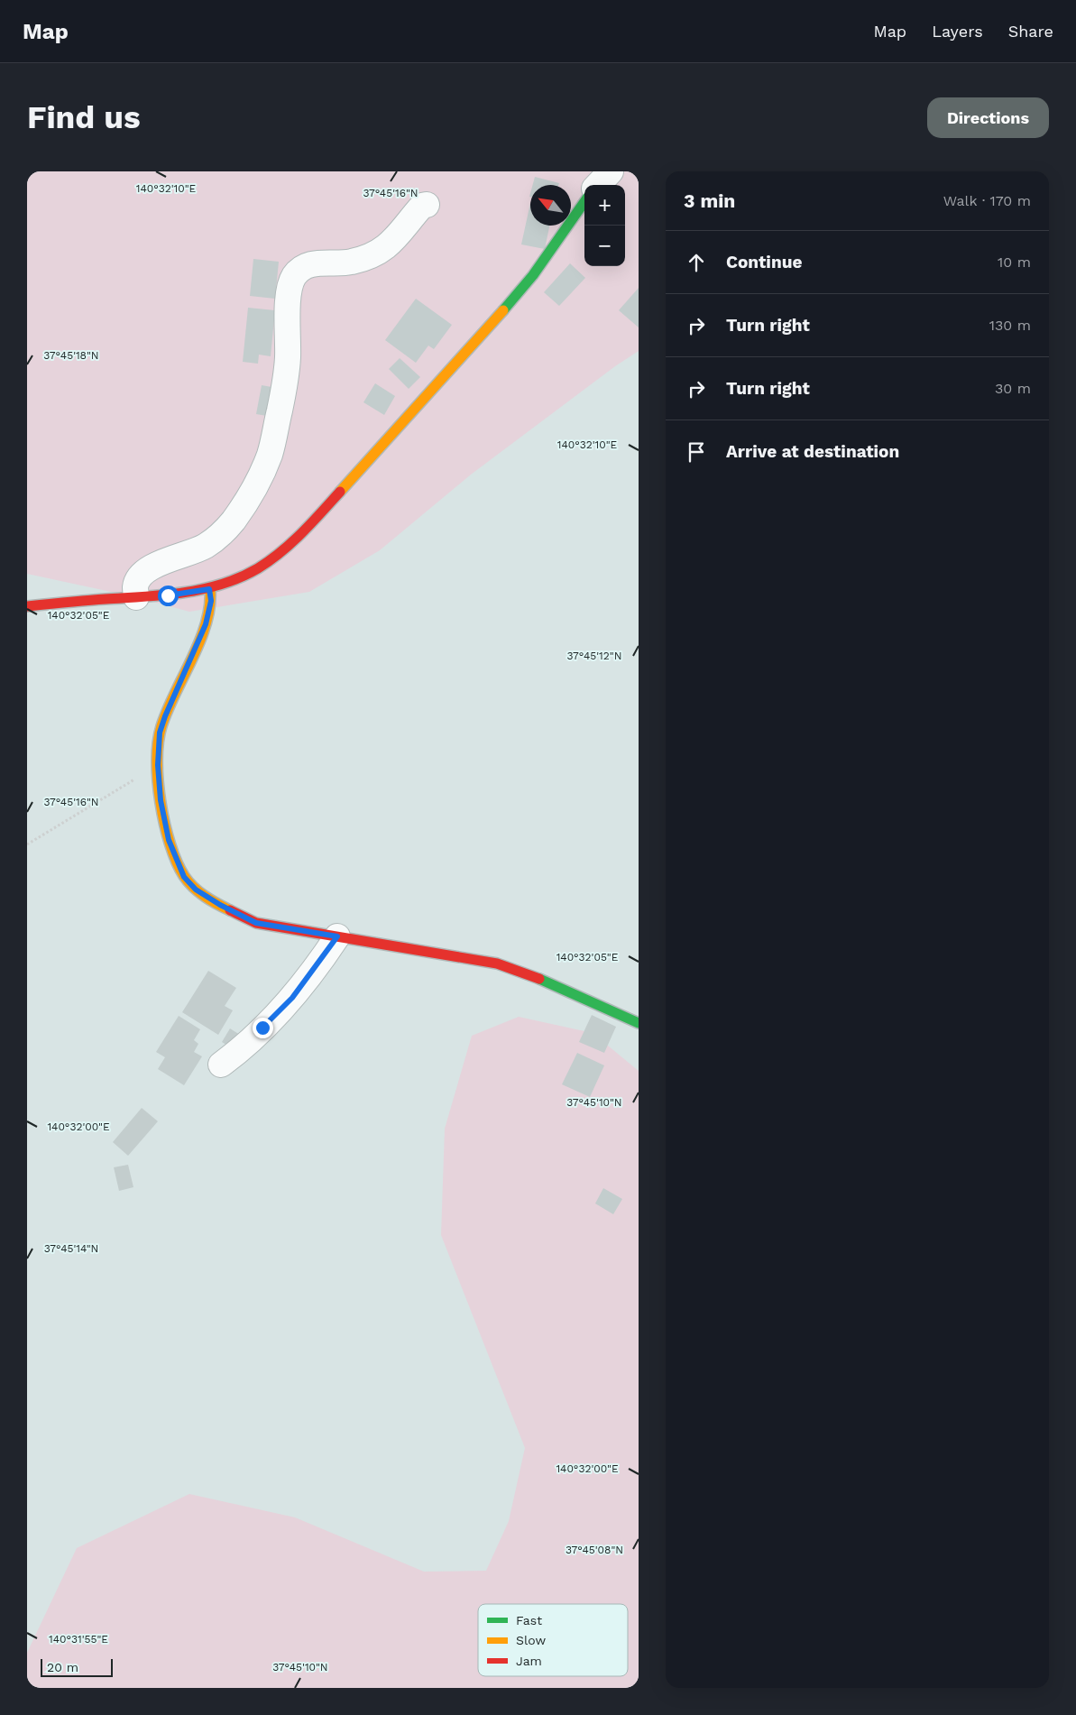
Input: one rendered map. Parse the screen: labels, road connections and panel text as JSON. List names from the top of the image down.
{
  "legend": ["Fast", "Slow", "Jam"],
  "scale_bar": "20 m",
  "north": "top left",
  "page": {
    "header": "Map",
    "nav": ["Map", "Layers", "Share"],
    "buttons": "Directions",
    "title": "Find us",
    "heading": ["3 min", "Walk · 170 m"],
    "map_buttons": ["+", "−"],
    "list": [
      ["Continue", "10 m"],
      ["Turn right", "130 m"],
      ["Turn right", "30 m"],
      "Arrive at destination"
    ],
    "scale": "20 m"
  },
  "coordinates": [
    "140°32'10\"E",
    "37°45'16\"N",
    "37°45'18\"N",
    "140°32'05\"E",
    "37°45'12\"N",
    "37°45'10\"N",
    "140°32'00\"E",
    "37°45'14\"N",
    "37°45'08\"N",
    "140°31'55\"E"
  ]
}
